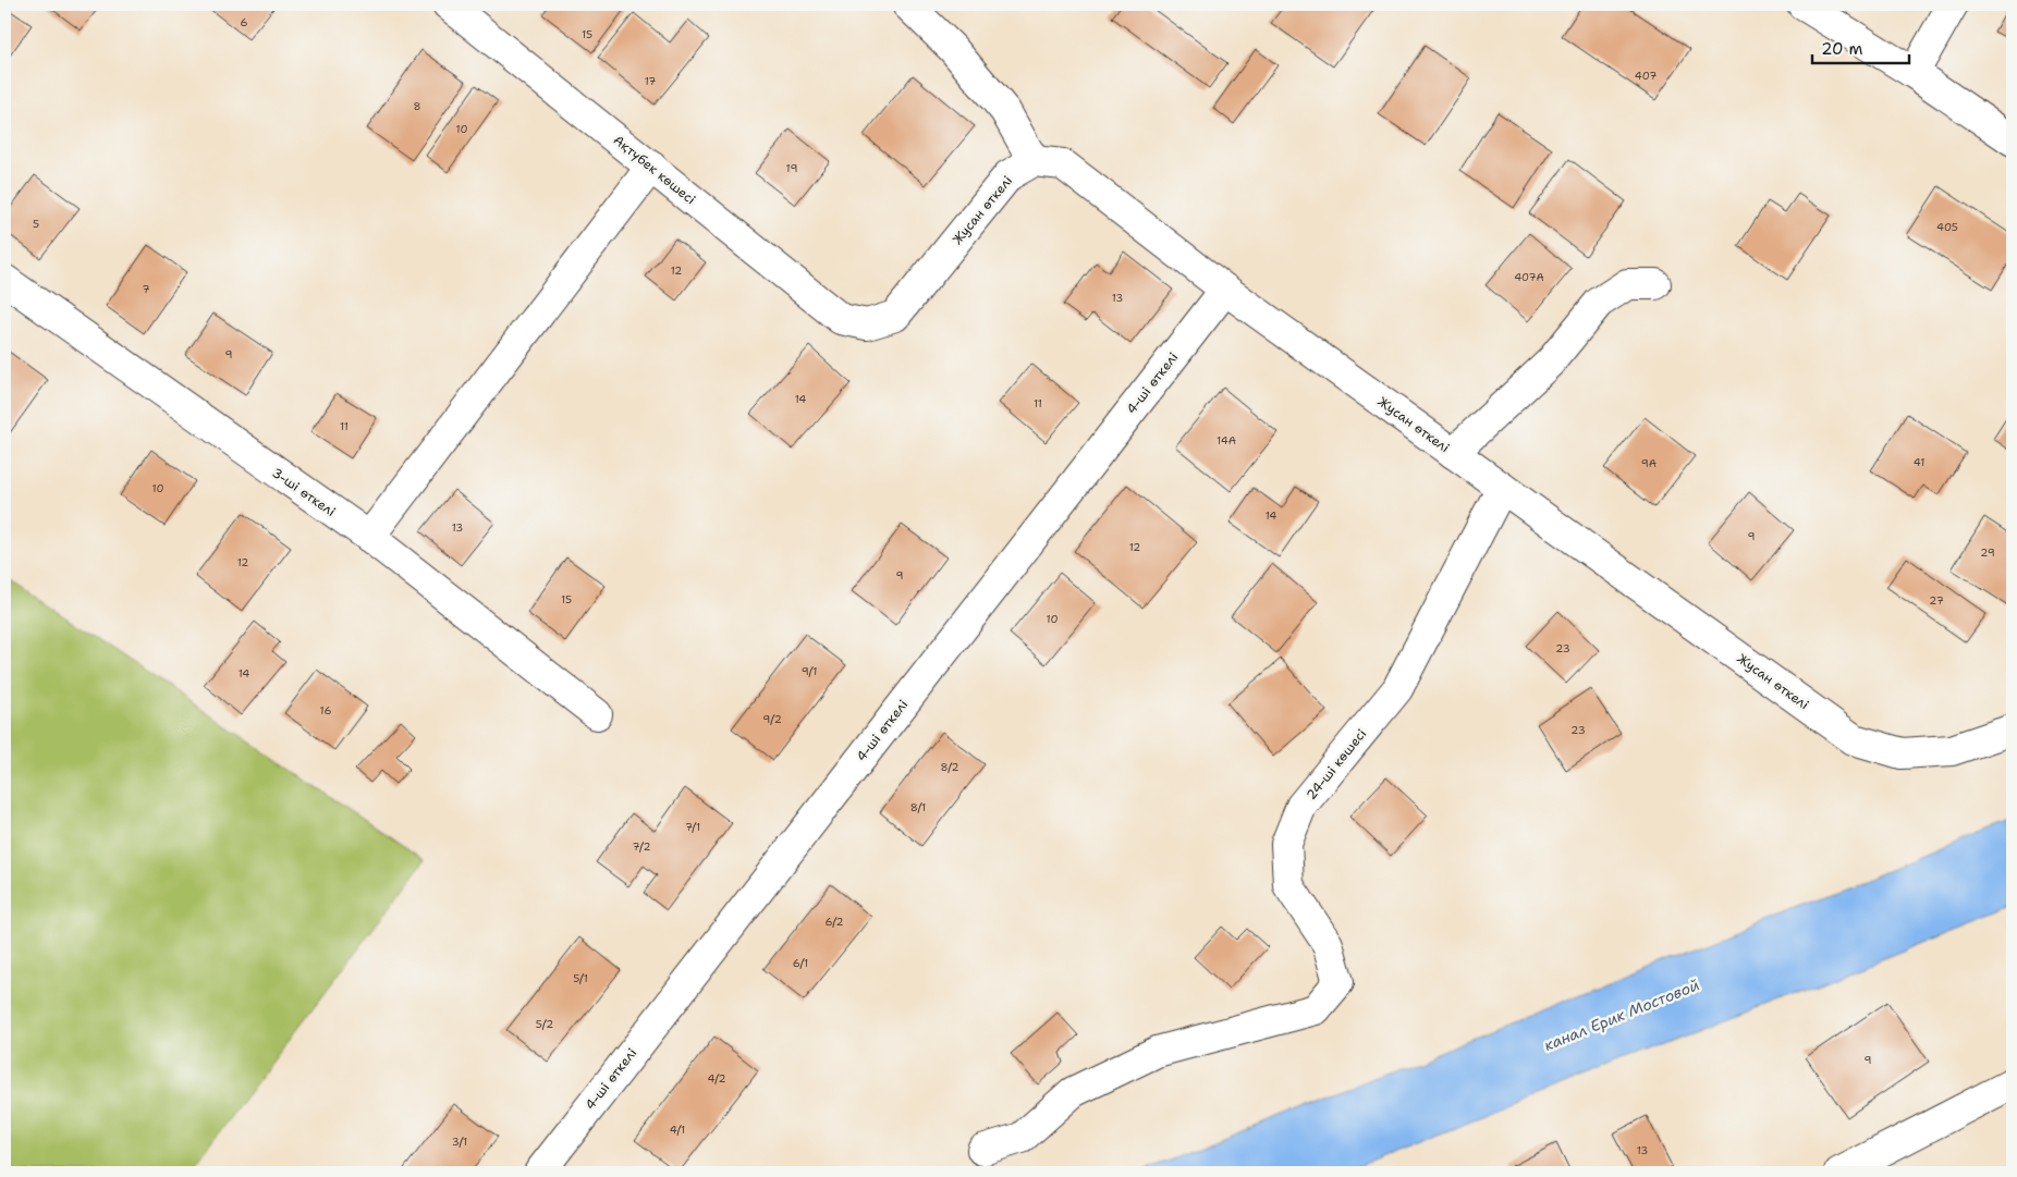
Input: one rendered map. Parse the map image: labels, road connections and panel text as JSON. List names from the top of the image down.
{
  "streets": {
    "street": [
      "Ақтүбек көшесi",
      "Жусан өткелі",
      "4-шi өткелi",
      "3-шi өткелi",
      "24-ші көшесi"
    ]
  },
  "crossings": [
    ["Ақтүбек көшесi", "Жусан өткелі"],
    ["Жусан өткелі", "4-шi өткелi"],
    ["Жусан өткелі", "24-ші көшесi"]
  ],
  "water": ["канал Ерик Мостовой"],
  "house_numbers": [
    "6",
    "15",
    "407",
    "17",
    "8",
    "10",
    "19",
    "5",
    "405",
    "12",
    "407А",
    "7",
    "13",
    "9",
    "14",
    "11",
    "11",
    "14А",
    "41",
    "9А",
    "10",
    "14",
    "13",
    "9",
    "12",
    "29",
    "12",
    "9",
    "15",
    "27",
    "10",
    "23",
    "9/1",
    "14",
    "16",
    "9/2",
    "23",
    "8/2",
    "8/1",
    "7/1",
    "7/2",
    "6/2",
    "6/1",
    "5/1",
    "5/2",
    "9",
    "4/2",
    "4/1",
    "3/1",
    "13"
  ],
  "scale_bar": "20 m"
}
